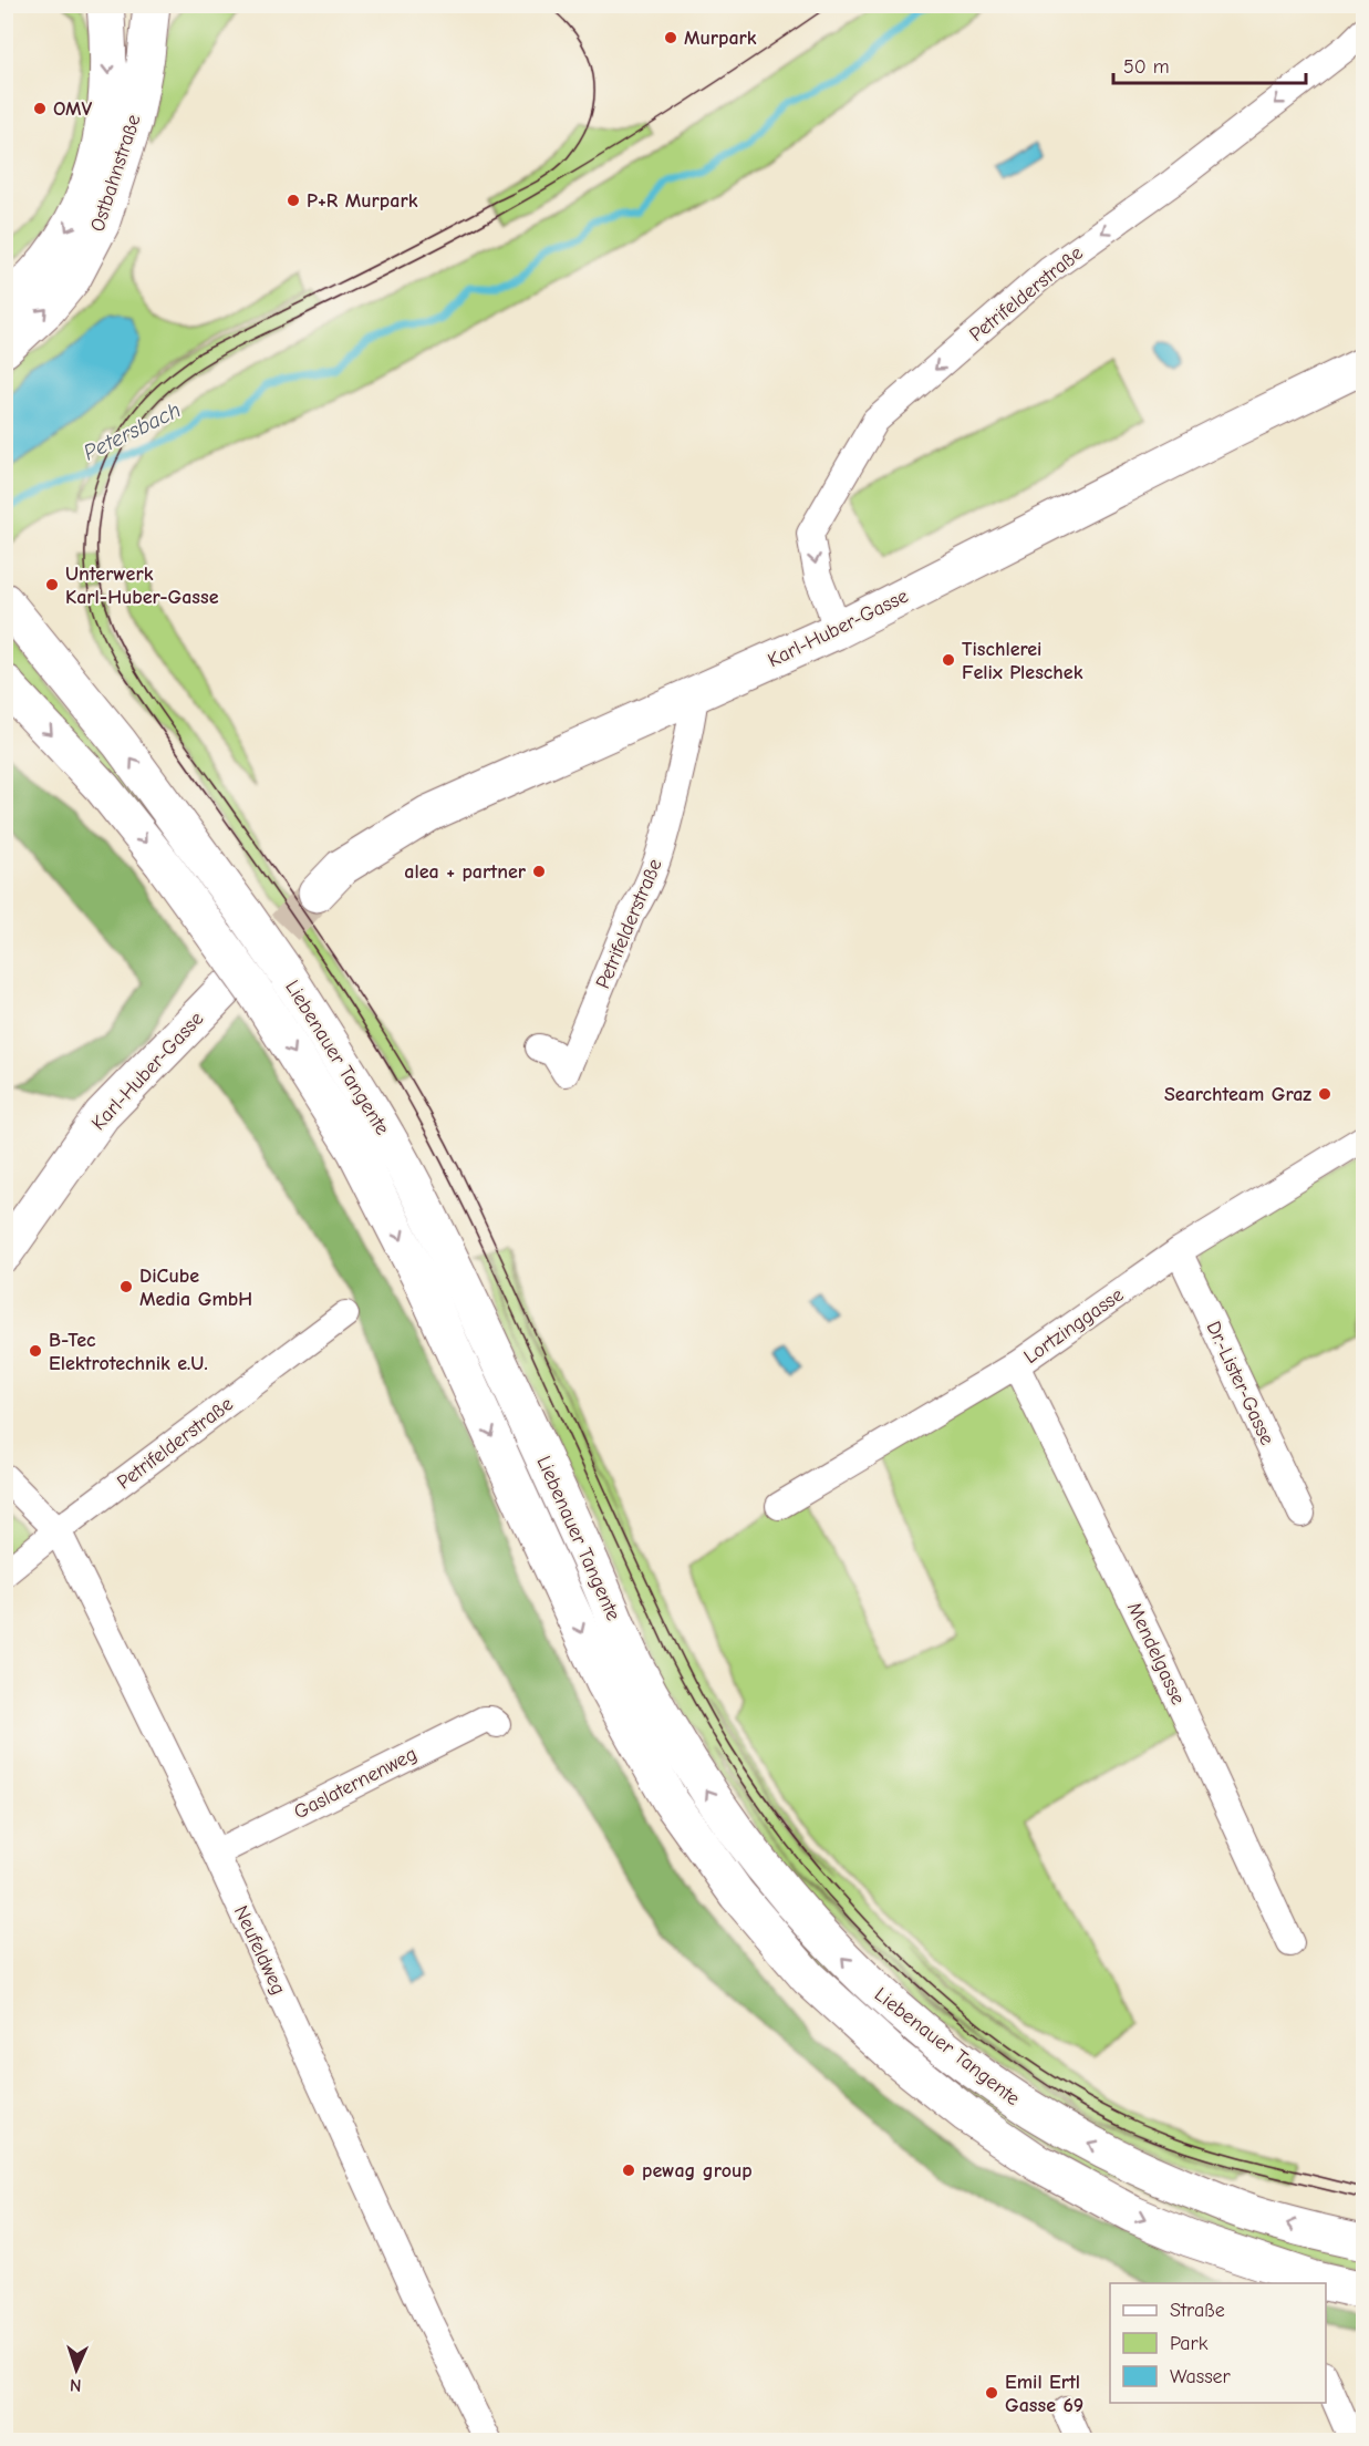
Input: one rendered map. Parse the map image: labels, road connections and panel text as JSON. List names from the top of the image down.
{
  "streets": {
    "main road": ["Ostbahnstraße", "Karl-Huber-Gasse", "Liebenauer Tangente"],
    "street": [
      "Petrifelderstraße",
      "Lortzinggasse",
      "Dr.-Lister-Gasse",
      "Mendelgasse",
      "Gaslaternenweg",
      "Neufeldweg"
    ]
  },
  "crossings": [
    ["Petrifelderstraße", "Karl-Huber-Gasse"],
    ["Petrifelderstraße", "Neufeldweg"],
    ["Karl-Huber-Gasse", "Liebenauer Tangente"],
    ["Lortzinggasse", "Dr.-Lister-Gasse"],
    ["Lortzinggasse", "Mendelgasse"],
    ["Gaslaternenweg", "Neufeldweg"]
  ],
  "one_way": ["Petrifelderstraße"],
  "water": ["Petersbach"],
  "places": [
    "Murpark",
    "OMV",
    "P+R Murpark",
    "Unterwerk Karl-Huber-Gasse",
    "Tischlerei Felix Pleschek",
    "alea + partner",
    "Searchteam Graz",
    "DiCube Media GmbH",
    "B-Tec Elektrotechnik e.U.",
    "pewag group",
    "Emil Ertl Gasse 69"
  ],
  "legend": ["Straße", "Park", "Wasser"],
  "scale_bar": "50 m",
  "north": "bottom"
}
